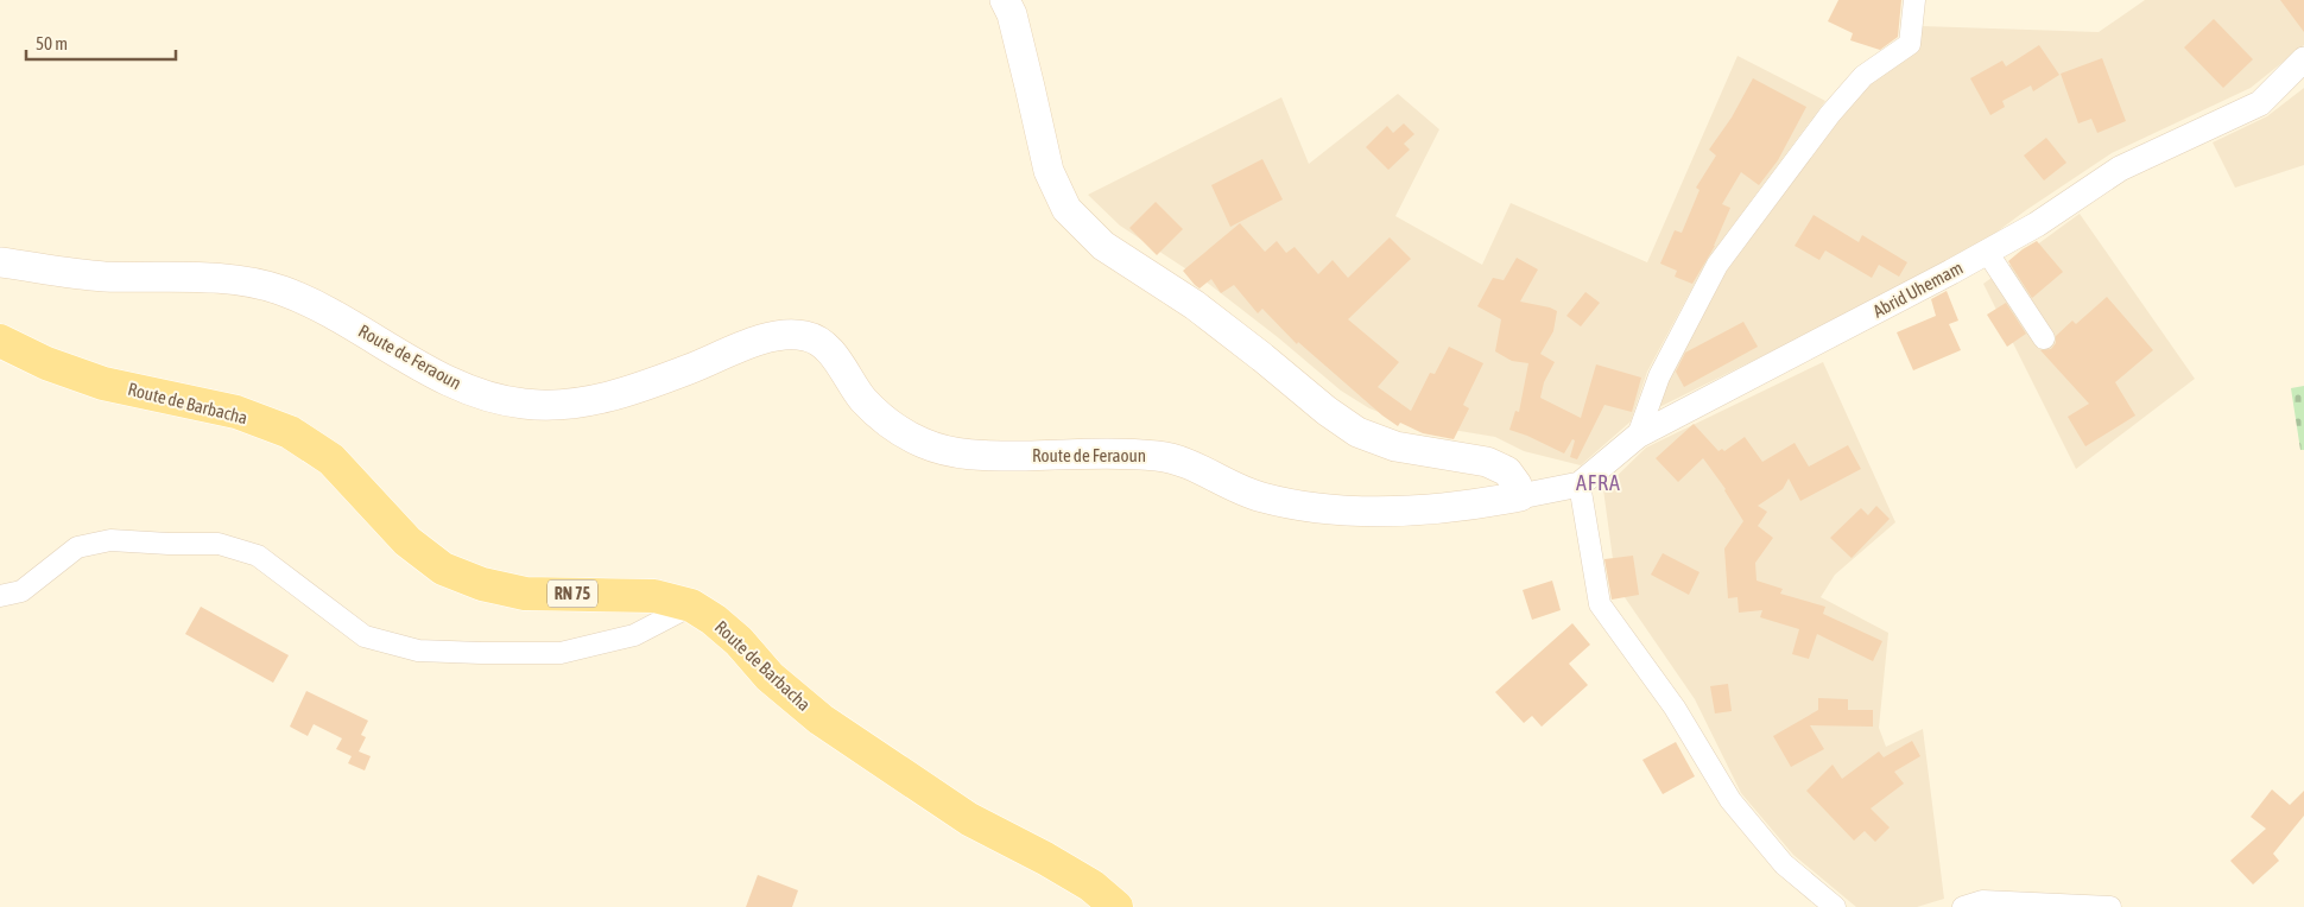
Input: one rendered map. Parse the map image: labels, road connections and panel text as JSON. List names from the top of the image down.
{
  "streets": {
    "main road": ["Route de Feraoun", "Route de Barbacha", "RN 75"],
    "street": ["Abrid Uhemam"]
  },
  "crossings": [
    ["Abrid Uhemam", "Route de Feraoun"]
  ],
  "districts": ["AFRA"],
  "scale_bar": "50 m"
}
